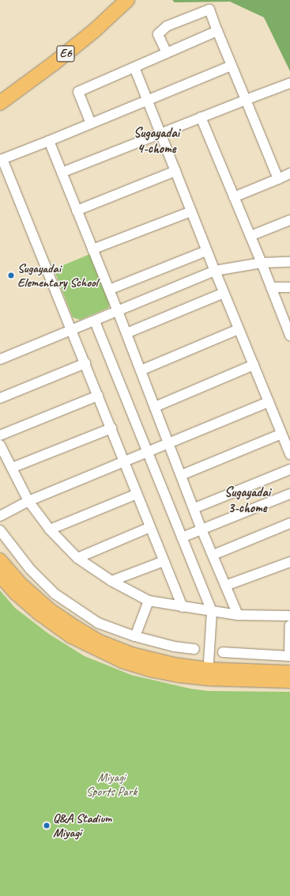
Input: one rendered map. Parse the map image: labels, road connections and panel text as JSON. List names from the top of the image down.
{
  "streets": {
    "highway": ["E6"]
  },
  "districts": ["Sugayadai 4-chome", "Sugayadai 3-chome"],
  "parks": ["Miyagi Sports Park"],
  "places": ["Sugayadai Elementary School", "Q&A Stadium Miyagi"]
}
